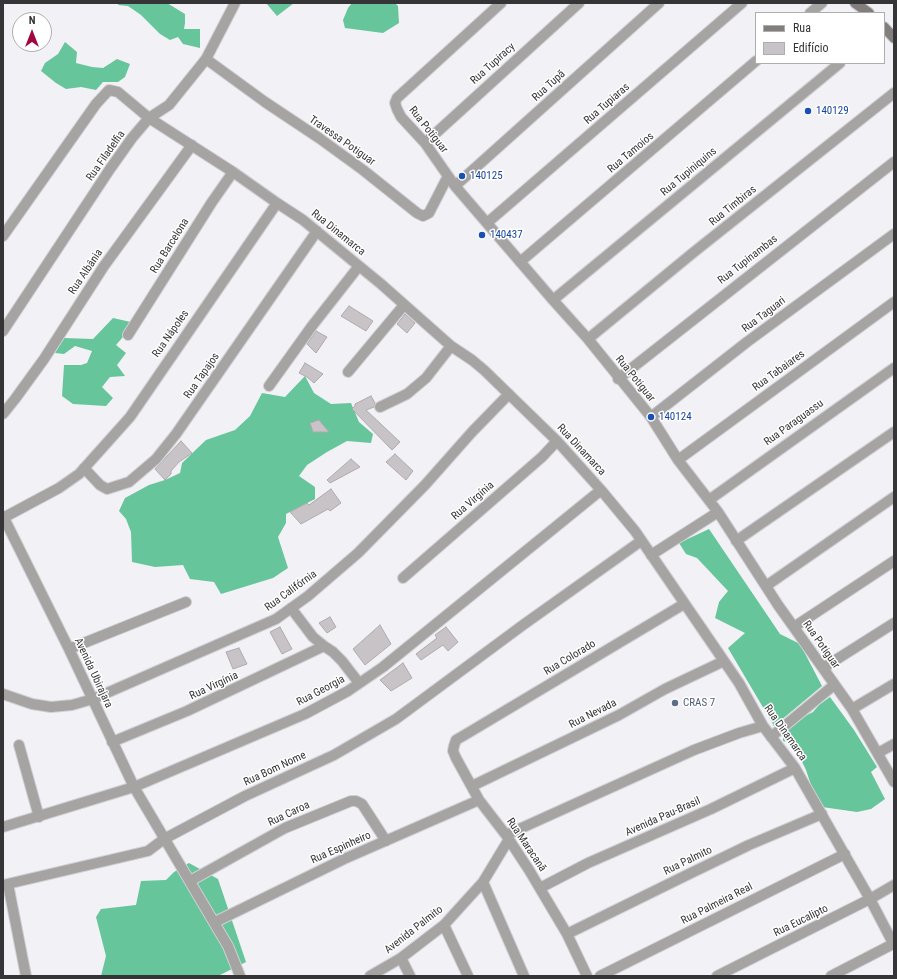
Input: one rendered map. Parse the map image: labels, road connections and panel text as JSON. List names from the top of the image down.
{
  "streets": {
    "street": [
      "Rua Tupiracy",
      "Rua Tupã",
      "Rua Tupiaras",
      "Rua Potiguar",
      "Travessa Potiguar",
      "Rua Tamoios",
      "Rua Filadelfia",
      "Rua Tupiniquins",
      "Rua Timbiras",
      "Rua Dinamarca",
      "Rua Barcelona",
      "Rua Tupinambas",
      "Rua Albânia",
      "Rua Taguari",
      "Rua Nápoles",
      "Rua Tabaiares",
      "Rua Tapajos",
      "Rua Paraguassu",
      "Rua Virgínia",
      "Rua Califórnia",
      "Rua Colorado",
      "Avenida Ubirajara",
      "Rua Georgia",
      "Rua Nevada",
      "Rua Bom Nome",
      "Rua Caroa",
      "Avenida Pau-Brasil",
      "Rua Maracanã",
      "Rua Espinheiro",
      "Rua Palmito",
      "Rua Palmeira Real",
      "Rua Eucalipto",
      "Avenida Palmito"
    ]
  },
  "crossings": [
    ["Rua Tupiracy", "Rua Potiguar"],
    ["Rua Tupã", "Rua Potiguar"],
    ["Rua Tupiaras", "Rua Potiguar"],
    ["Rua Potiguar", "Travessa Potiguar"],
    ["Rua Potiguar", "Rua Tamoios"],
    ["Rua Potiguar", "Rua Tupiniquins"],
    ["Rua Potiguar", "Rua Timbiras"],
    ["Rua Potiguar", "Rua Tupinambas"],
    ["Rua Potiguar", "Rua Taguari"],
    ["Rua Potiguar", "Rua Tabaiares"],
    ["Rua Potiguar", "Rua Paraguassu"],
    ["Travessa Potiguar", "Rua Filadelfia"],
    ["Rua Filadelfia", "Rua Dinamarca"],
    ["Rua Dinamarca", "Rua Barcelona"],
    ["Rua Dinamarca", "Rua Albânia"],
    ["Rua Dinamarca", "Rua Nápoles"],
    ["Rua Dinamarca", "Rua Tapajos"],
    ["Rua Dinamarca", "Rua Virgínia"],
    ["Rua Dinamarca", "Rua Califórnia"],
    ["Rua Dinamarca", "Rua Colorado"],
    ["Rua Dinamarca", "Rua Georgia"],
    ["Rua Dinamarca", "Rua Nevada"],
    ["Rua Dinamarca", "Rua Bom Nome"],
    ["Rua Dinamarca", "Avenida Pau-Brasil"],
    ["Rua Dinamarca", "Rua Palmito"],
    ["Rua Dinamarca", "Rua Palmeira Real"],
    ["Rua Dinamarca", "Rua Eucalipto"],
    ["Rua Nápoles", "Rua Tapajos"],
    ["Rua Nápoles", "Avenida Ubirajara"],
    ["Rua Virgínia", "Avenida Ubirajara"],
    ["Rua Califórnia", "Avenida Ubirajara"],
    ["Rua Colorado", "Rua Maracanã"],
    ["Avenida Ubirajara", "Rua Georgia"],
    ["Avenida Ubirajara", "Rua Bom Nome"],
    ["Avenida Ubirajara", "Rua Caroa"],
    ["Avenida Ubirajara", "Rua Espinheiro"],
    ["Rua Nevada", "Rua Maracanã"],
    ["Rua Caroa", "Rua Espinheiro"],
    ["Avenida Pau-Brasil", "Rua Maracanã"],
    ["Rua Maracanã", "Rua Espinheiro"],
    ["Rua Maracanã", "Rua Palmito"],
    ["Rua Maracanã", "Avenida Palmito"]
  ],
  "places": [
    "140129",
    "140125",
    "140437",
    "140124",
    "CRAS 7"
  ],
  "legend": ["Rua", "Edifício"],
  "north": "top"
}
